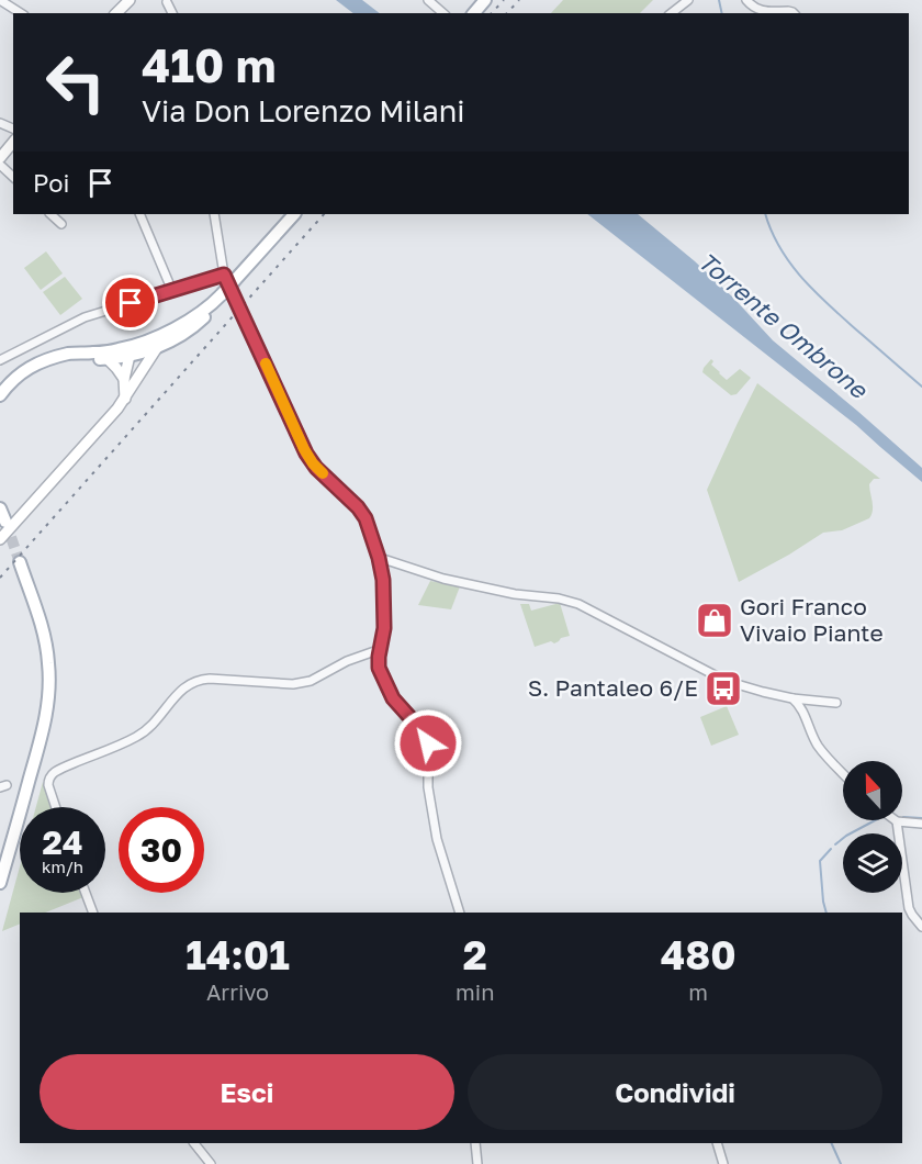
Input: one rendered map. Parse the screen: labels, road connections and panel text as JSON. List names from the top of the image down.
{
  "water": ["Torrente Ombrone"],
  "places": {
    "shop": ["Gori Franco Vivaio Piante"],
    "bus stop": ["S. Pantaleo 6/E"]
  },
  "north": "top",
  "page": {
    "turn": ["410 m", "Via Don Lorenzo Milani"],
    "then": "Poi",
    "speed": "24 km/h",
    "limit": "30",
    "eta": [
      "14:01",
      "Arrivo",
      "2",
      "min",
      "480",
      "m"
    ],
    "buttons": ["Esci", "Condividi"]
  }
}
